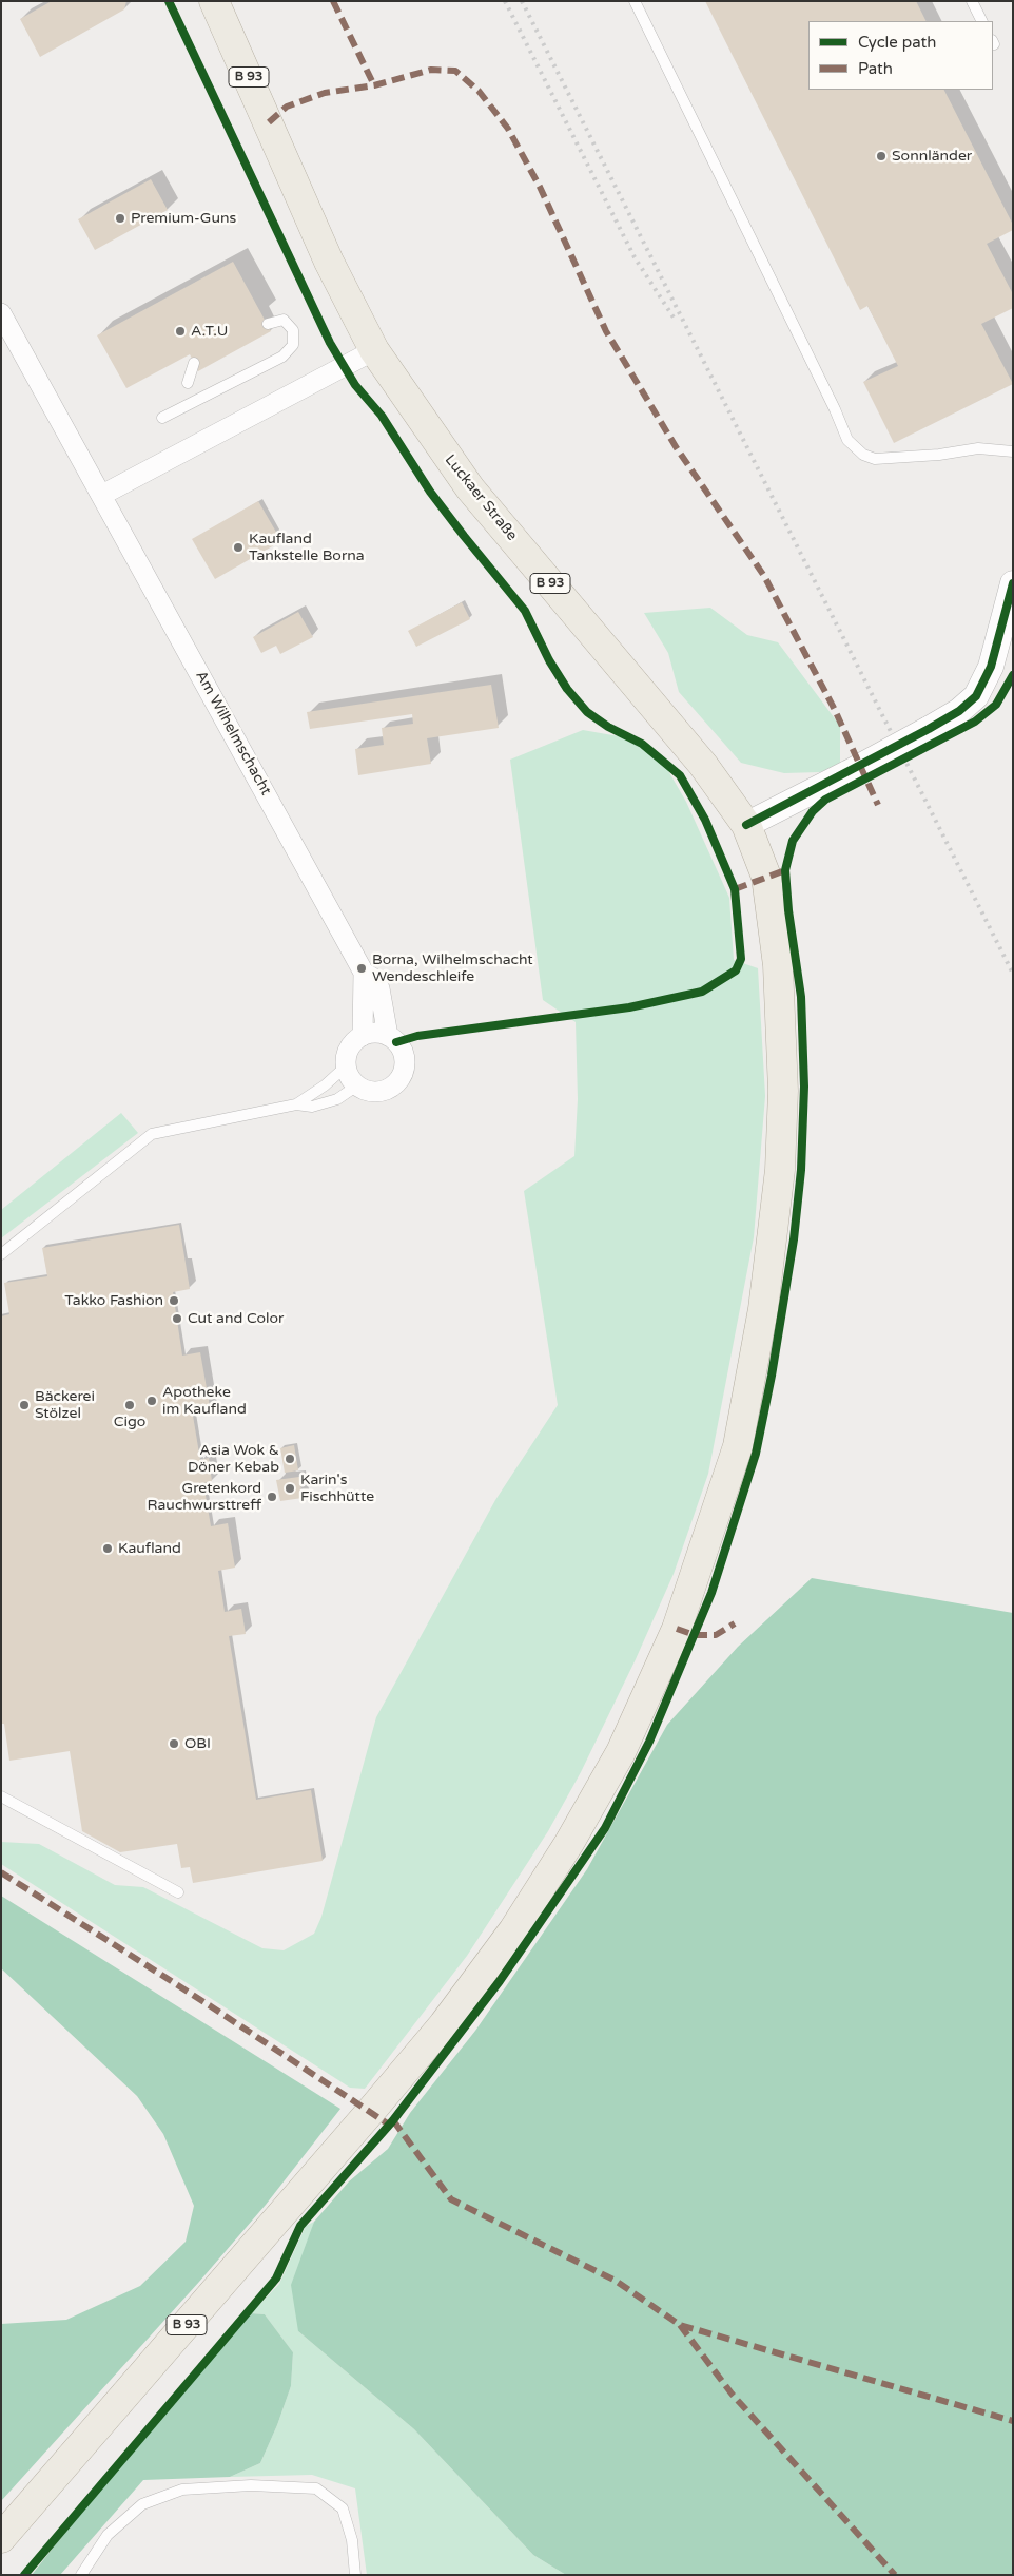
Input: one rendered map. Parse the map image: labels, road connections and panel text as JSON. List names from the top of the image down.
{
  "streets": {
    "main road": ["B 93", "Luckaer Straße"],
    "street": ["Am Wilhelmschacht"]
  },
  "places": [
    "Sonnländer",
    "Premium-Guns",
    "A.T.U",
    "Kaufland Tankstelle Borna",
    "Borna, Wilhelmschacht Wendeschleife",
    "Takko Fashion",
    "Cut and Color",
    "Apotheke im Kaufland",
    "Bäckerei Stölzel",
    "Cigo",
    "Asia Wok & Döner Kebab",
    "Karin's Fischhütte",
    "Gretenkord Rauchwursttreff",
    "Kaufland",
    "OBI"
  ],
  "legend": ["Cycle path", "Path"]
}
